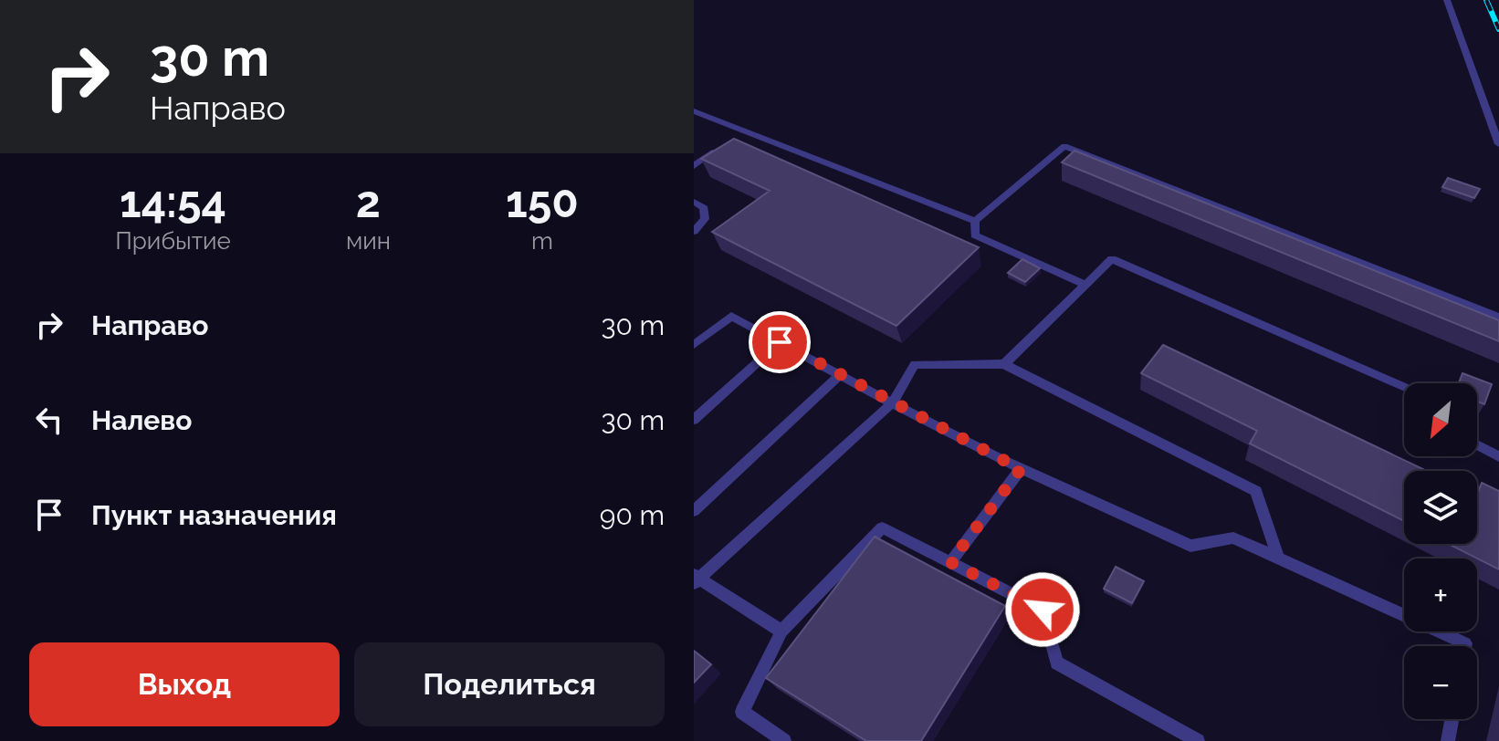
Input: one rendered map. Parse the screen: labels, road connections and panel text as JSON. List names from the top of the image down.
{
  "north": "bottom left",
  "page": {
    "turn": ["30 m", "Направо"],
    "eta": [
      "14:54",
      "Прибытие",
      "2",
      "мин",
      "150",
      "m"
    ],
    "list": [
      {
        "name": "Направо",
        "value": "30 m"
      },
      {
        "name": "Налево",
        "value": "30 m"
      },
      {
        "name": "Пункт назначения",
        "value": "90 m"
      }
    ],
    "map_buttons": ["+", "−"],
    "buttons": ["Выход", "Поделиться"]
  }
}
